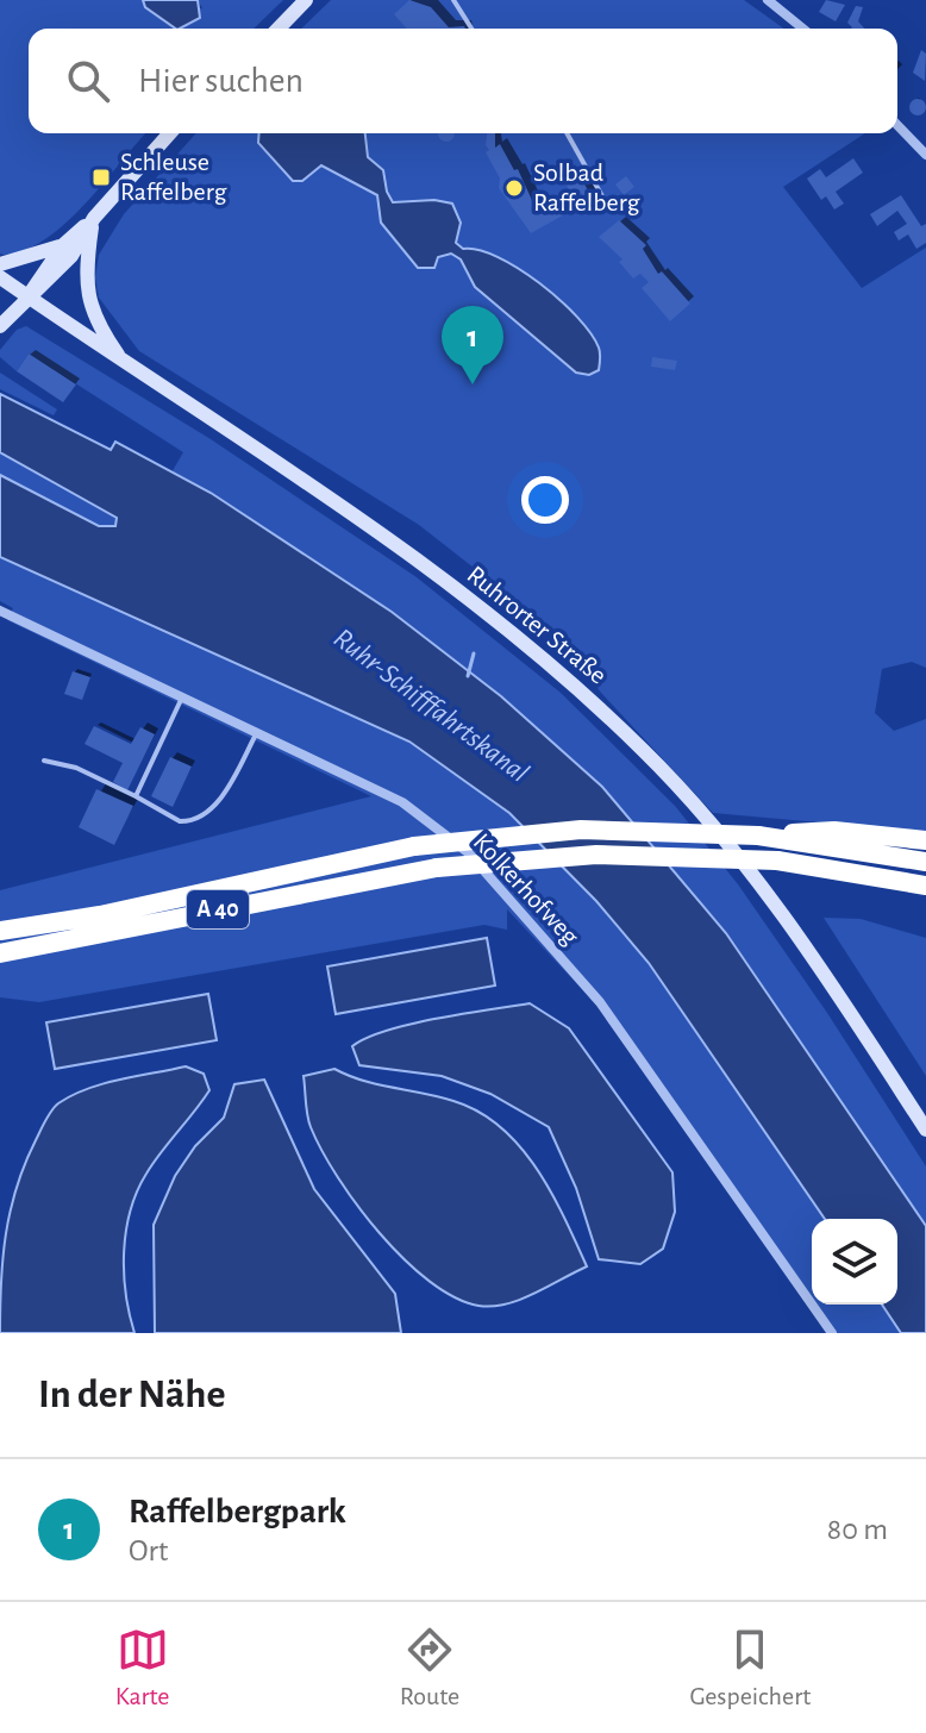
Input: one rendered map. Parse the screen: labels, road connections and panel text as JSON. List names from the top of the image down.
{
  "streets": {
    "highway": ["A 40"],
    "main road": ["Ruhrorter Straße"],
    "street": ["Kolkerhofweg"]
  },
  "water": ["Ruhr-Schifffahrtskanal"],
  "places": {
    "transit": ["Schleuse Raffelberg"],
    "other": ["Solbad Raffelberg"]
  },
  "page": {
    "search": "Hier suchen",
    "pins": "1",
    "heading": "In der Nähe",
    "list": [
      {
        "mark": "1",
        "name": "Raffelbergpark",
        "note": "Ort",
        "value": "80 m"
      }
    ],
    "nav": ["Karte", "Route", "Gespeichert"]
  }
}
